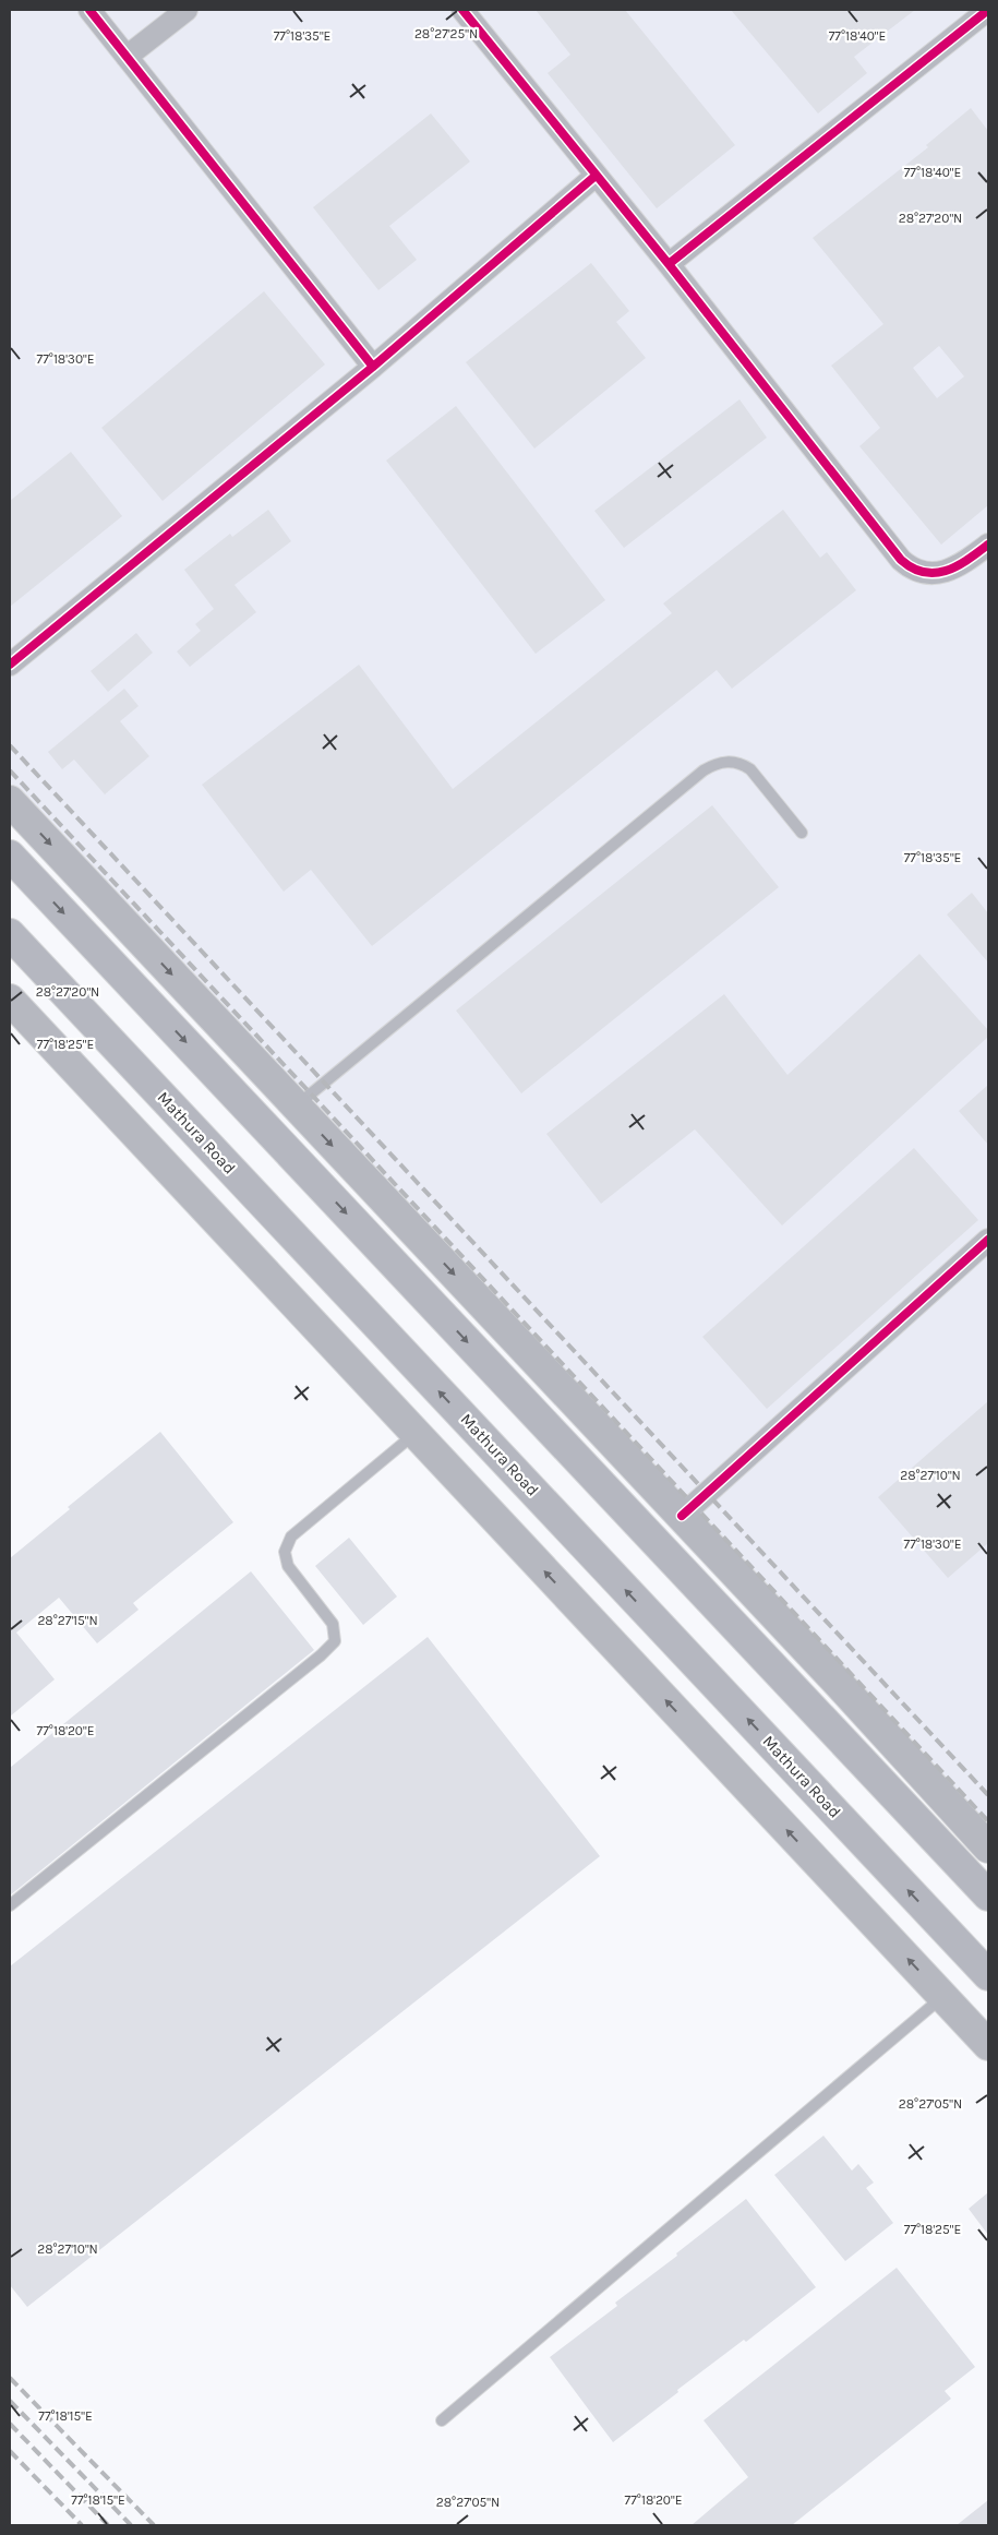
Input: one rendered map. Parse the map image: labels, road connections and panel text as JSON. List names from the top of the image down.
{
  "streets": {
    "highway": ["Mathura Road"]
  },
  "coordinates": [
    "28°27'25\"N",
    "77°18'35\"E",
    "77°18'40\"E",
    "28°27'20\"N",
    "77°18'30\"E",
    "77°18'25\"E",
    "28°27'10\"N",
    "28°27'15\"N",
    "77°18'20\"E",
    "28°27'05\"N",
    "77°18'15\"E"
  ]
}
